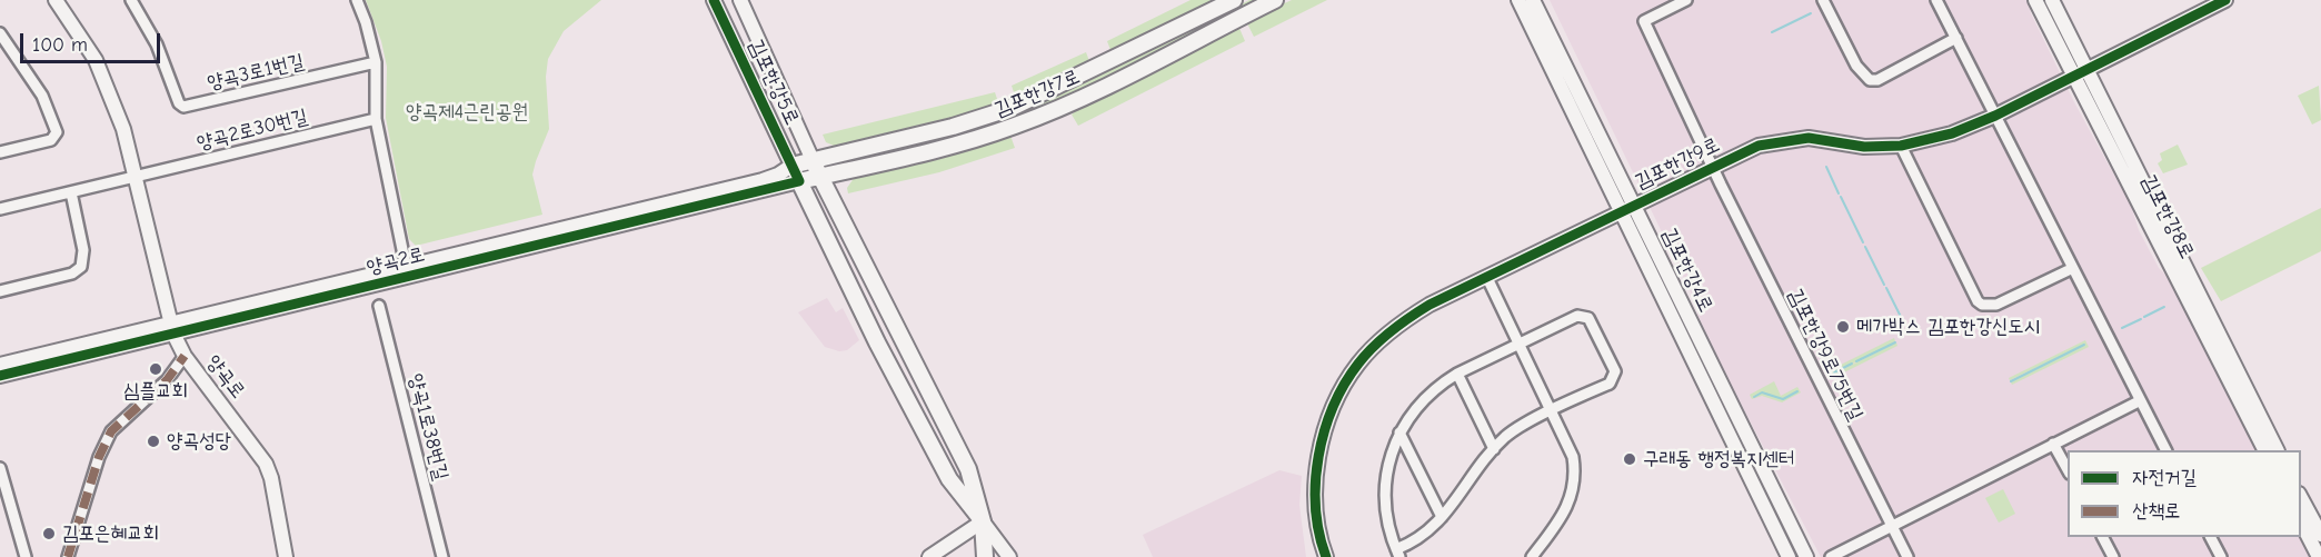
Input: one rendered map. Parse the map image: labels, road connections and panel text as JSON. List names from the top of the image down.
{
  "streets": {
    "main road": ["김포한강5로", "김포한강7로"],
    "street": [
      "양곡3로1번길",
      "양곡2로30번길",
      "김포한강9로",
      "김포한강8로",
      "양곡2로",
      "김포한강4로",
      "김포한강9로75번길",
      "양곡로",
      "양곡1로38번길"
    ]
  },
  "crossings": [
    ["김포한강5로", "김포한강7로"],
    ["김포한강5로", "양곡2로"],
    ["김포한강7로", "양곡2로"],
    ["양곡2로30번길", "양곡로"],
    ["김포한강9로", "김포한강8로"],
    ["김포한강9로", "김포한강4로"],
    ["김포한강9로", "김포한강9로75번길"],
    ["양곡2로", "양곡로"]
  ],
  "parks": ["양곡제4근린공원"],
  "places": [
    "메가박스 김포한강신도시",
    "심플교회",
    "양곡성당",
    "구래동 행정복지센터",
    "김포은혜교회"
  ],
  "legend": ["자전거길", "산책로"],
  "scale_bar": "100 m"
}
